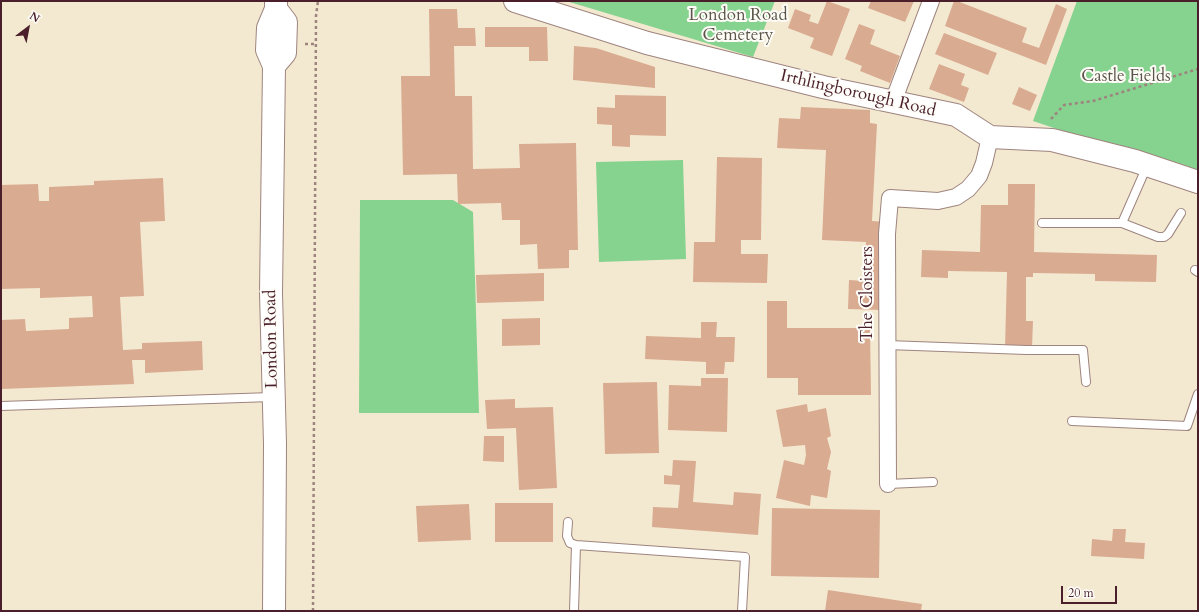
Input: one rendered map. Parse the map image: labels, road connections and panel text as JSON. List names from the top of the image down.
{
  "streets": {
    "main road": ["Irthlingborough Road", "London Road"],
    "street": ["The Cloisters"]
  },
  "crossings": [
    ["Irthlingborough Road", "The Cloisters"]
  ],
  "parks": ["London Road Cemetery", "Castle Fields"],
  "scale_bar": "20 m",
  "north": "top right"
}
